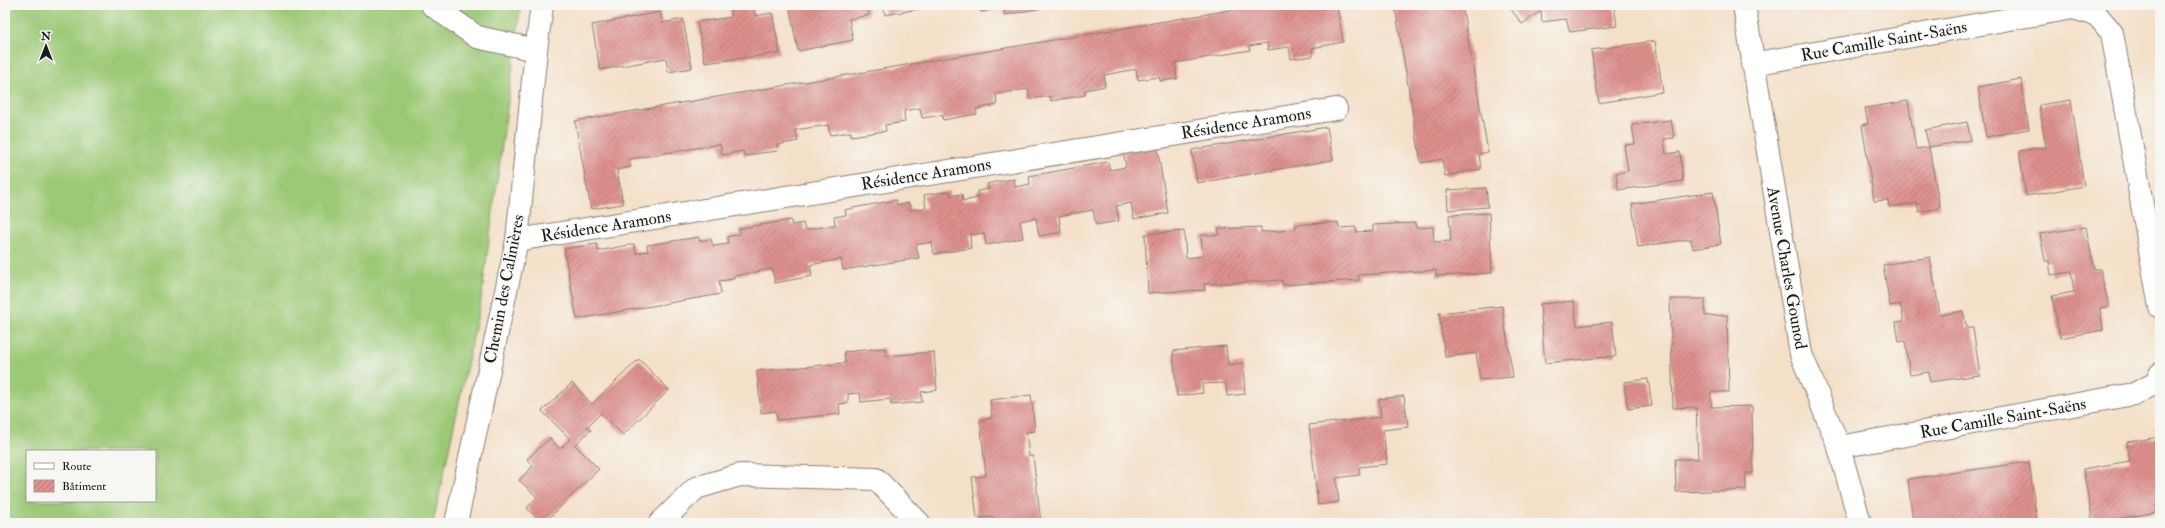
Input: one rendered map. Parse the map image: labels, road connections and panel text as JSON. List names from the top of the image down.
{
  "streets": {
    "street": [
      "Rue Camille Saint-Saëns",
      "Résidence Aramons",
      "Avenue Charles Gounod",
      "Chemin des Calinières"
    ]
  },
  "crossings": [
    ["Rue Camille Saint-Saëns", "Avenue Charles Gounod"],
    ["Résidence Aramons", "Chemin des Calinières"]
  ],
  "legend": ["Route", "Bâtiment"],
  "north": "top"
}
